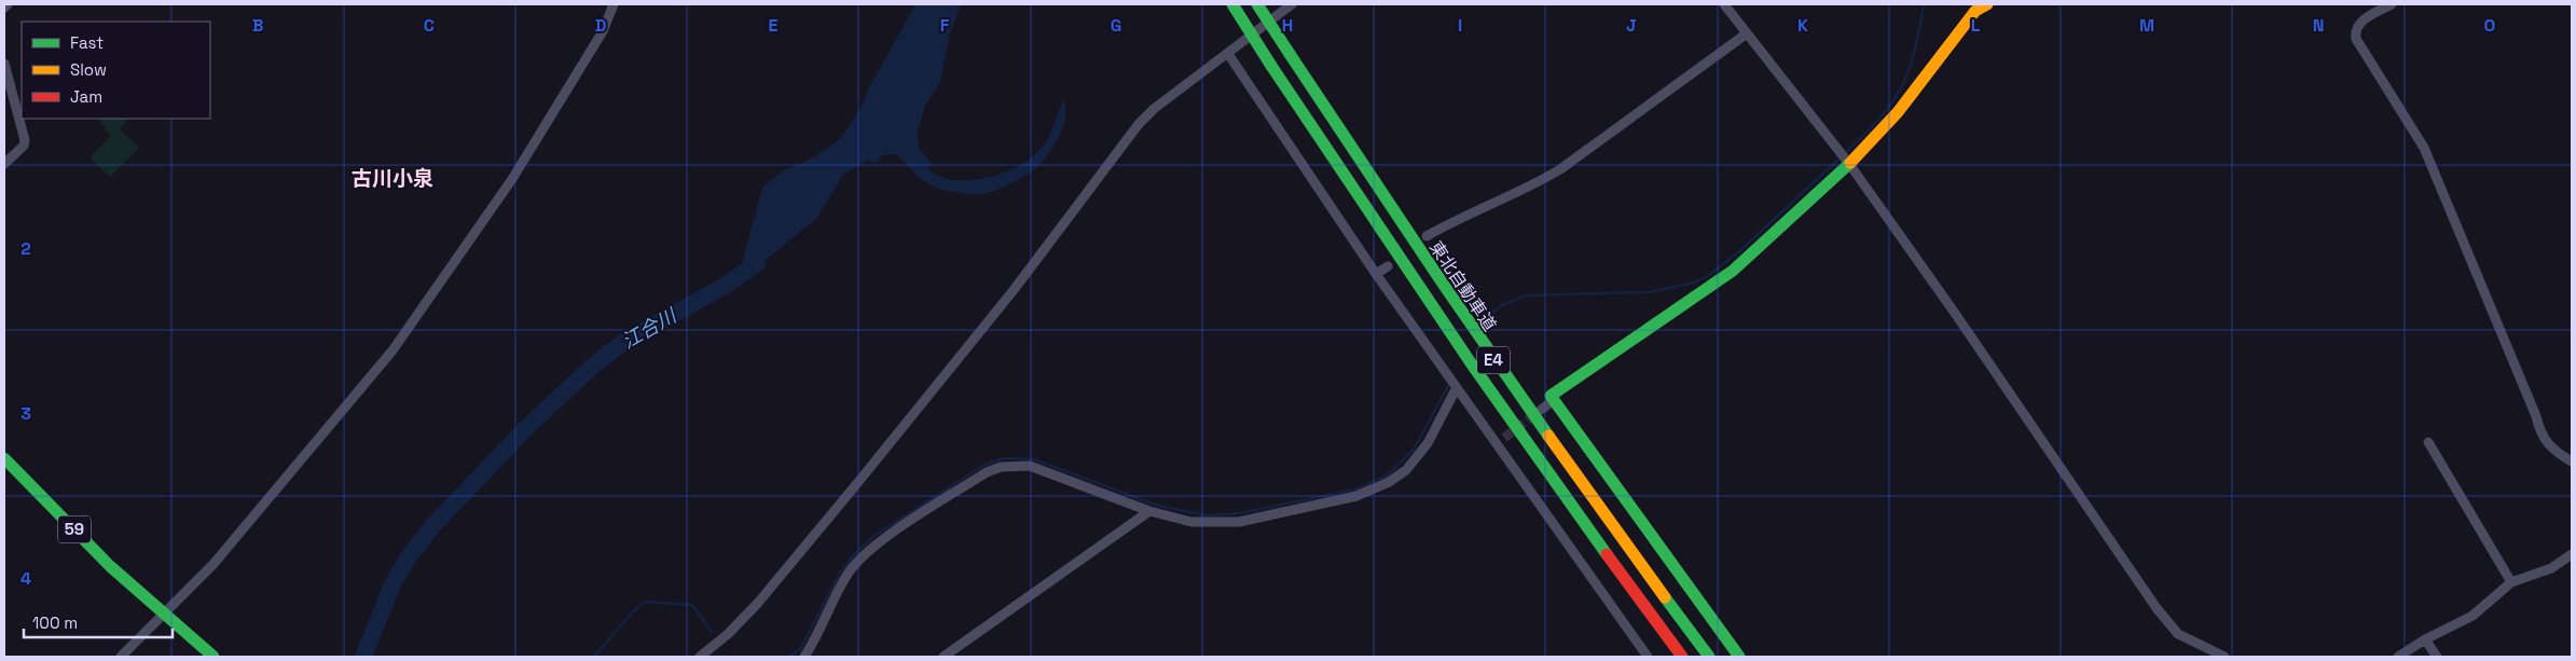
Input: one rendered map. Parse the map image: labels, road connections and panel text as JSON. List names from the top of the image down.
{
  "streets": {
    "main road": ["東北自動車道", "E4", "59"]
  },
  "districts": ["古川小泉"],
  "water": ["江合川"],
  "legend": ["Fast", "Slow", "Jam"],
  "scale_bar": "100 m",
  "grid": {
    "columns": [
      "B",
      "C",
      "D",
      "E",
      "F",
      "G",
      "H",
      "I",
      "J",
      "K",
      "L",
      "M",
      "N",
      "O"
    ],
    "rows": ["2", "3", "4"]
  }
}
